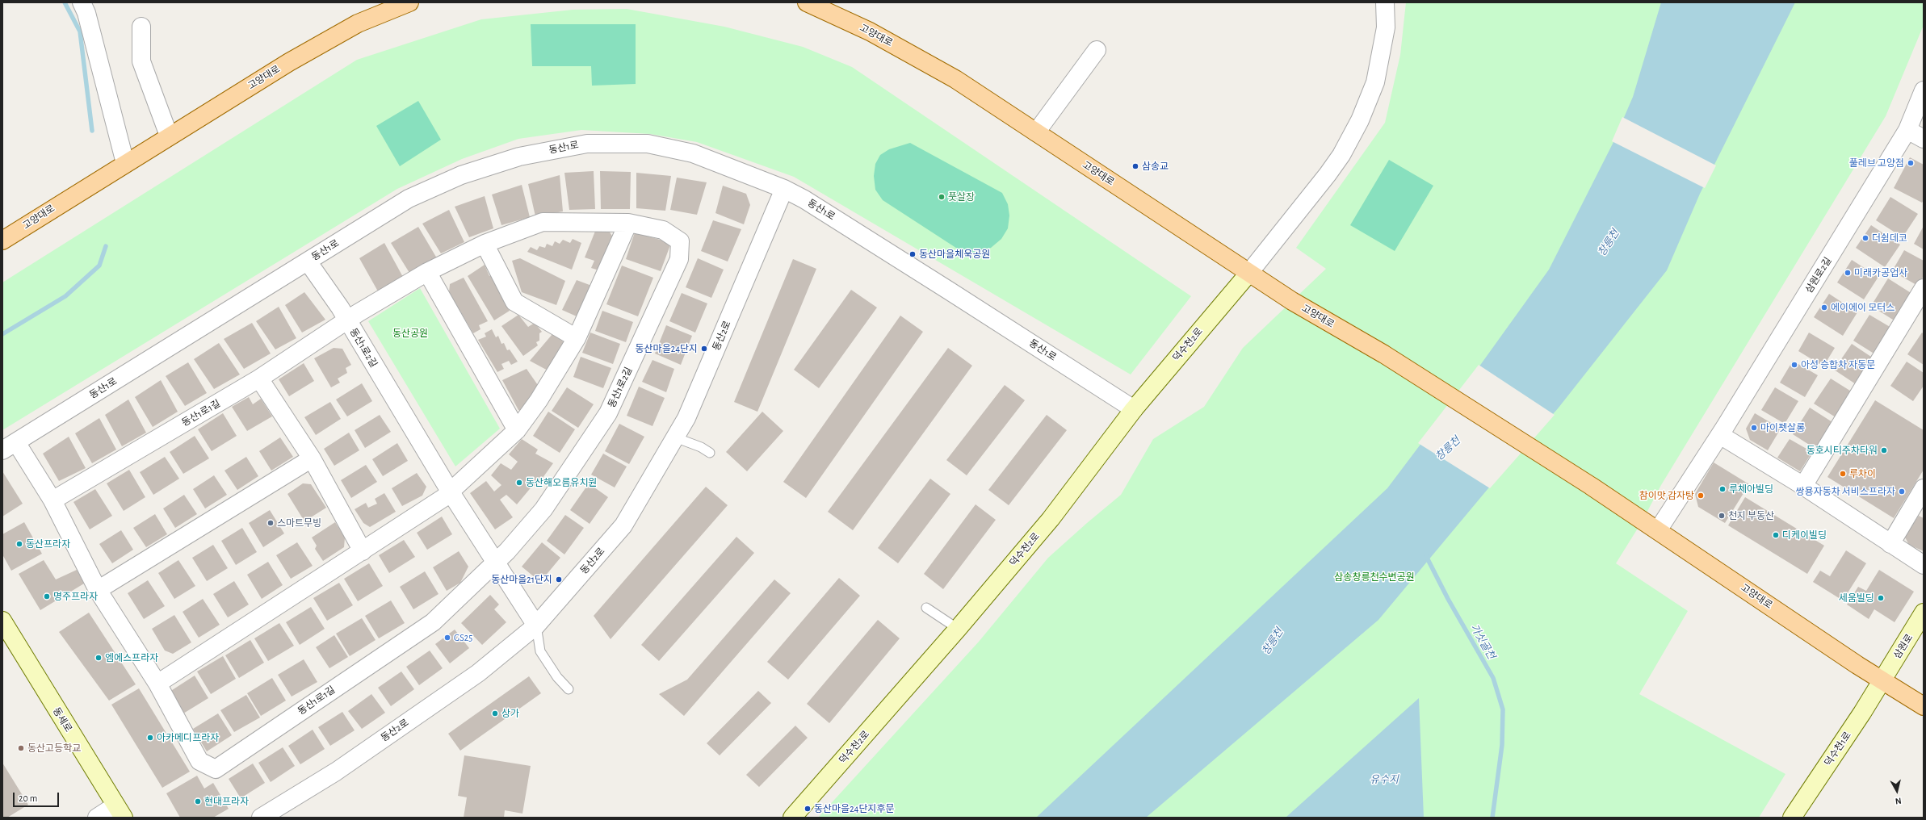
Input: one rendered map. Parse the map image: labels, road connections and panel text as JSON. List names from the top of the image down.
{
  "streets": {
    "main road": ["고양대로"],
    "street": [
      "동산1로",
      "삼원로2길",
      "동산2로",
      "덕수천2로",
      "동산1로2길",
      "동산1로1길",
      "삼원로",
      "동세로",
      "덕수천1로"
    ]
  },
  "crossings": [
    ["고양대로", "삼원로2길"],
    ["고양대로", "덕수천2로"],
    ["고양대로", "삼원로"],
    ["고양대로", "덕수천1로"],
    ["동산1로", "동산2로"],
    ["동산1로", "덕수천2로"],
    ["동산1로", "동산1로2길"],
    ["동산1로", "동산1로1길"],
    ["동산2로", "동산1로2길"],
    ["동산1로2길", "동산1로1길"],
    ["삼원로", "덕수천1로"]
  ],
  "water": ["창릉천", "가싯골천", "유수지"],
  "parks": ["동산공원", "삼송창릉천수변공원"],
  "places": [
    "풀레브 고양점",
    "삼송교",
    "풋살장",
    "더쉼데코",
    "동산마을체욱공원",
    "미래카공업사",
    "에이에이 모터스",
    "동산마을24단지",
    "아성 승합차 자동문",
    "마이펫살롱",
    "동호시티주차타워",
    "루차이",
    "동산해오름유치원",
    "루체아빌딩",
    "쌍용자동차 서비스프라자",
    "참이맛 감자탕",
    "천지 부동산",
    "스마트무빙",
    "디케이빌딩",
    "동산프라자",
    "동산마을21단지",
    "명주프라자",
    "세움빌딩",
    "GS25",
    "엠에스프라자",
    "상가",
    "아카메디프라자",
    "동산고등학교",
    "현대프라자",
    "동산마을24단지후문"
  ],
  "scale_bar": "20 m",
  "north": "bottom"
}
